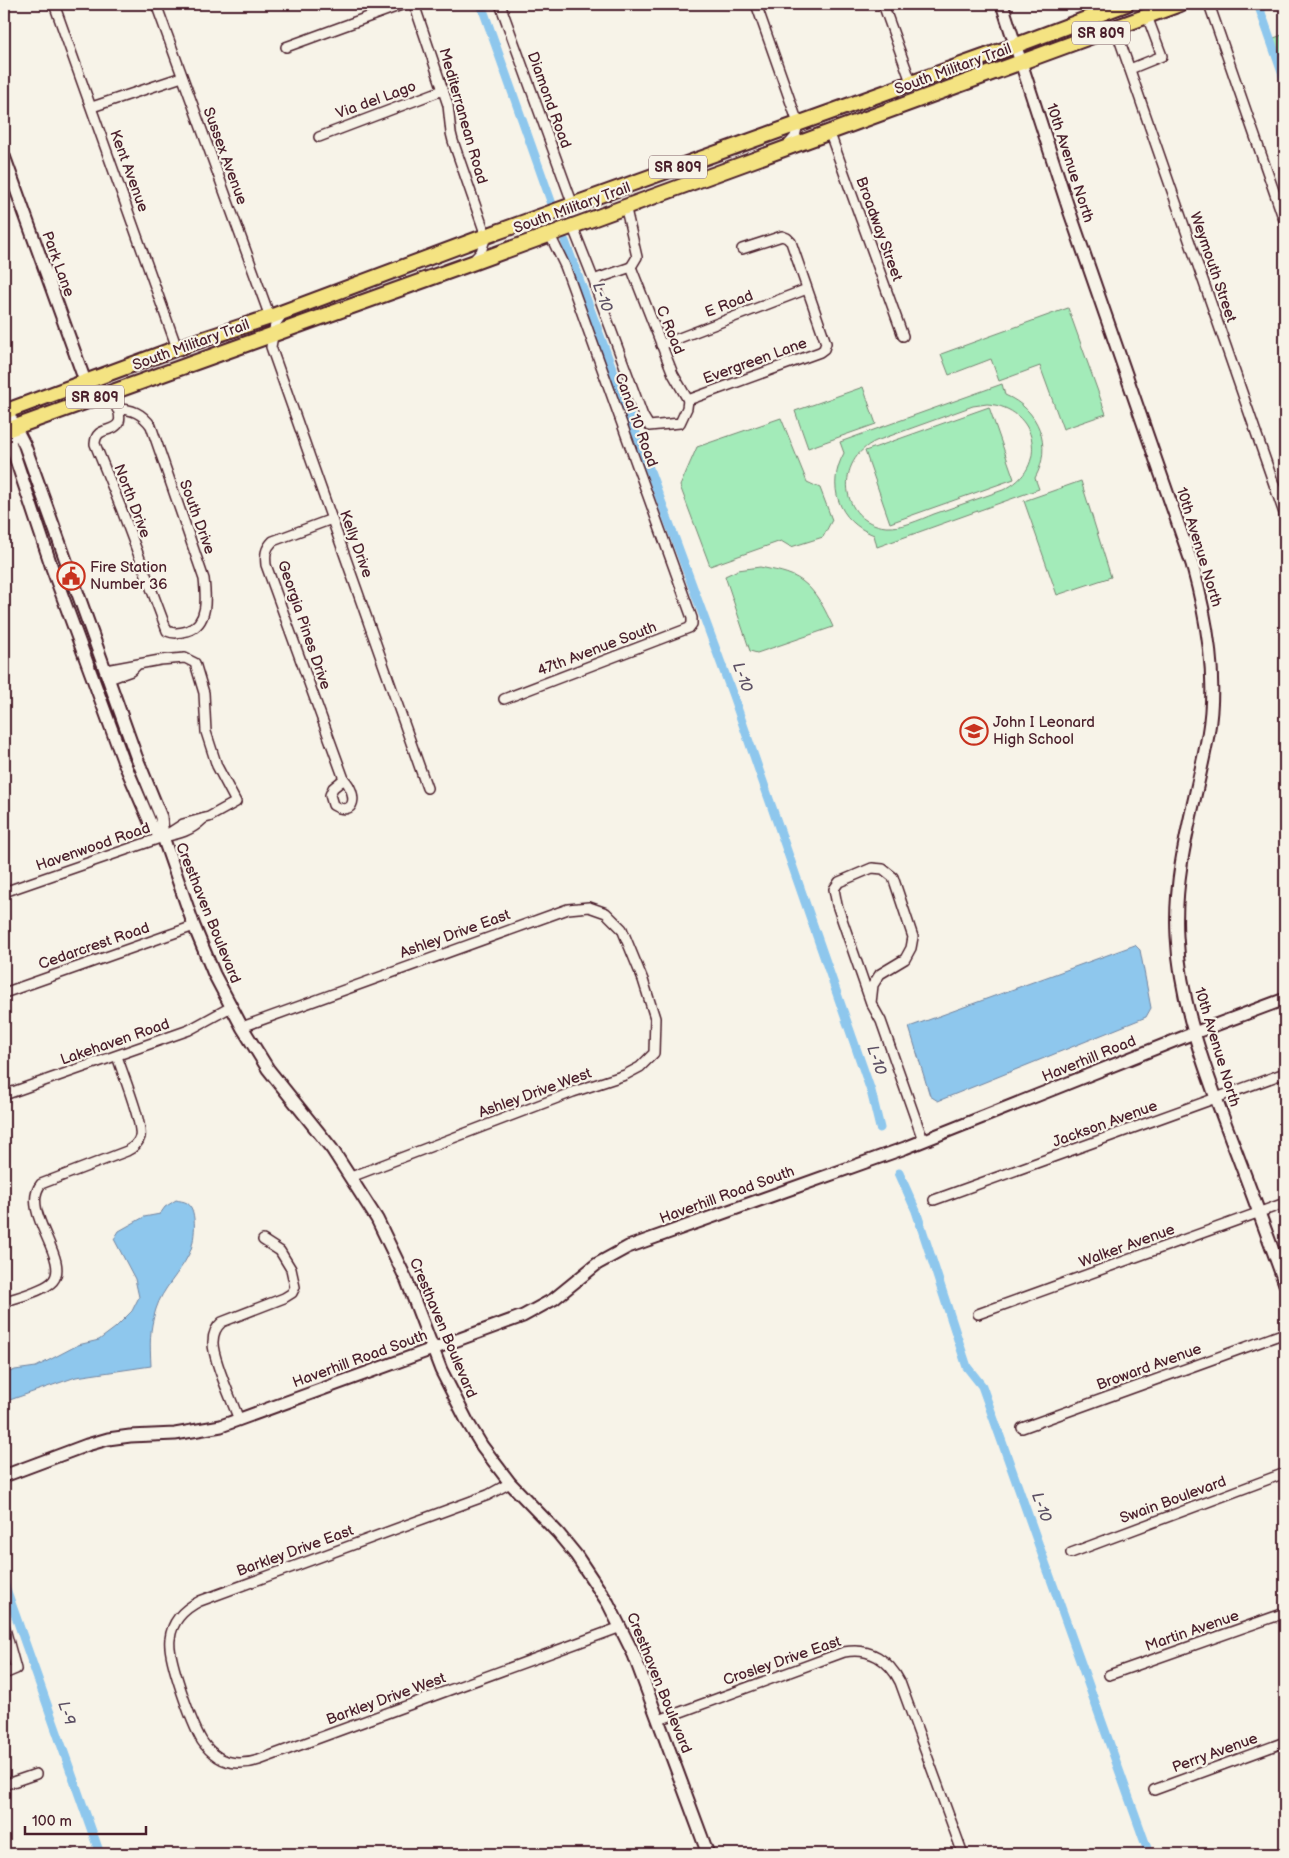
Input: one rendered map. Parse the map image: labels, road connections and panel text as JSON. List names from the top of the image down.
{
  "streets": {
    "main road": ["SR 809", "South Military Trail"],
    "street": [
      "Via del Lago",
      "Diamond Road",
      "Mediterranean Road",
      "Sussex Avenue",
      "10th Avenue North",
      "Kent Avenue",
      "Broadway Street",
      "Park Lane",
      "Weymouth Street",
      "E Road",
      "C Road",
      "Evergreen Lane",
      "Canal 10 Road",
      "North Drive",
      "South Drive",
      "Kelly Drive",
      "Georgia Pines Drive",
      "47th Avenue South",
      "Havenwood Road",
      "Cresthaven Boulevard",
      "Ashley Drive East",
      "Cedarcrest Road",
      "Lakehaven Road",
      "Haverhill Road",
      "Ashley Drive West",
      "Jackson Avenue",
      "Haverhill Road South",
      "Walker Avenue",
      "Broward Avenue",
      "Swain Boulevard",
      "Barkley Drive East",
      "Martin Avenue",
      "Crosley Drive East",
      "Barkley Drive West",
      "Perry Avenue"
    ]
  },
  "crossings": [
    ["South Military Trail", "Diamond Road"],
    ["South Military Trail", "Mediterranean Road"],
    ["South Military Trail", "Sussex Avenue"],
    ["South Military Trail", "10th Avenue North"],
    ["South Military Trail", "Kent Avenue"],
    ["South Military Trail", "Broadway Street"],
    ["South Military Trail", "Park Lane"],
    ["South Military Trail", "Weymouth Street"],
    ["South Military Trail", "Canal 10 Road"],
    ["South Military Trail", "Kelly Drive"],
    ["South Military Trail", "Cresthaven Boulevard"],
    ["Via del Lago", "Mediterranean Road"],
    ["10th Avenue North", "Haverhill Road"],
    ["10th Avenue North", "Jackson Avenue"],
    ["10th Avenue North", "Walker Avenue"],
    ["E Road", "C Road"],
    ["E Road", "Evergreen Lane"],
    ["C Road", "Evergreen Lane"],
    ["Canal 10 Road", "47th Avenue South"],
    ["North Drive", "South Drive"],
    ["Kelly Drive", "Georgia Pines Drive"],
    ["Havenwood Road", "Cresthaven Boulevard"],
    ["Cresthaven Boulevard", "Ashley Drive East"],
    ["Cresthaven Boulevard", "Cedarcrest Road"],
    ["Cresthaven Boulevard", "Lakehaven Road"],
    ["Cresthaven Boulevard", "Ashley Drive West"],
    ["Cresthaven Boulevard", "Haverhill Road South"],
    ["Cresthaven Boulevard", "Barkley Drive East"],
    ["Cresthaven Boulevard", "Crosley Drive East"],
    ["Cresthaven Boulevard", "Barkley Drive West"],
    ["Ashley Drive East", "Ashley Drive West"],
    ["Haverhill Road", "Haverhill Road South"],
    ["Barkley Drive East", "Barkley Drive West"]
  ],
  "water": ["L-10", "L-9"],
  "places": {
    "public building": ["Fire Station Number 36"],
    "school or university": ["John I Leonard High School"]
  },
  "scale_bar": "100 m"
}
